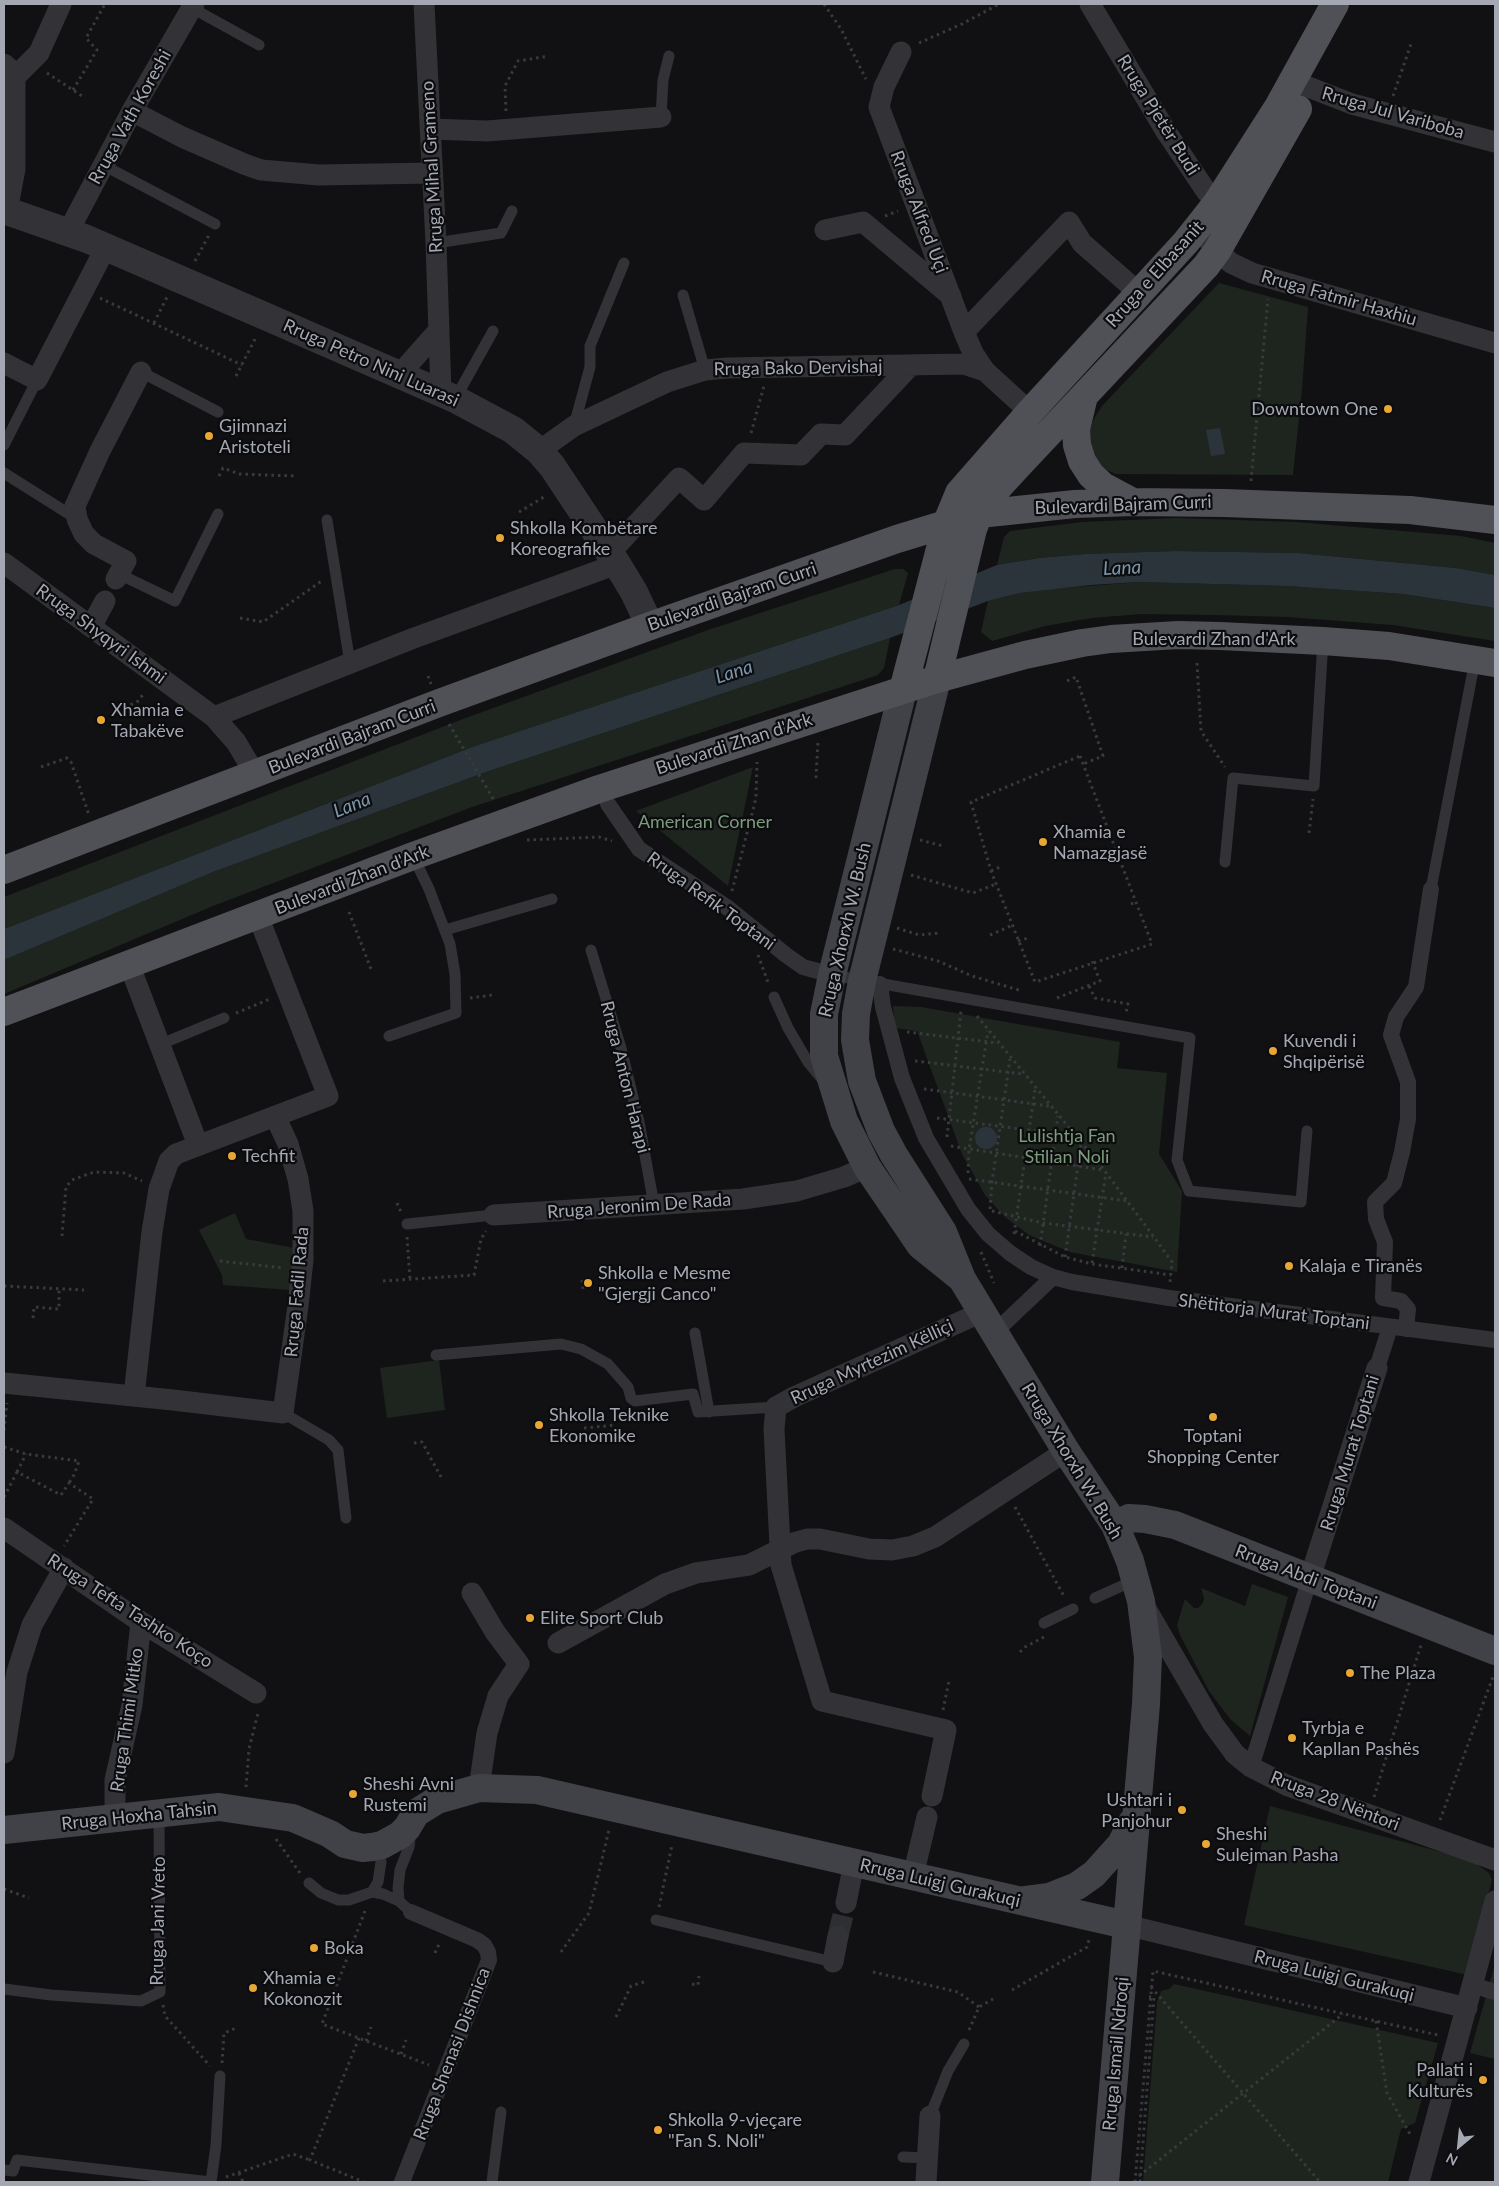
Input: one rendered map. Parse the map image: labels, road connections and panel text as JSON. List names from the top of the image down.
{
  "streets": {
    "main road": [
      "Rruga e Elbasanit",
      "Bulevardi Bajram Curri",
      "Bulevardi Zhan d'Ark",
      "Rruga Xhorxh W. Bush",
      "Rruga Abdi Toptani",
      "Rruga Hoxha Tahsin",
      "Rruga Luigj Gurakuqi",
      "Rruga Ismail Ndroqi"
    ],
    "street": [
      "Rruga Jul Variboba",
      "Rruga Pjetër Budi",
      "Rruga Vath Koreshi",
      "Rruga Mihal Grameno",
      "Rruga Alfred Uçi",
      "Rruga Fatmir Haxhiu",
      "Rruga Petro Nini Luarasi",
      "Rruga Bako Dervishaj",
      "Rruga Shyqyri Ishmi",
      "Rruga Refik Toptani",
      "Rruga Jeronim De Rada",
      "Rruga Fadil Rada",
      "Shëtitorja Murat Toptani",
      "Rruga Myrtezim Këlliçi",
      "Rruga Murat Toptani",
      "Rruga Tefta Tashko Koço",
      "Rruga Thimi Mitko",
      "Rruga 28 Nëntori",
      "Rruga Shenasi Dishnica"
    ],
    "lane": ["Rruga Anton Harapi", "Rruga Jani Vreto"]
  },
  "crossings": [
    ["Rruga Jul Variboba", "Rruga e Elbasanit"],
    ["Rruga Pjetër Budi", "Rruga e Elbasanit"],
    ["Rruga Vath Koreshi", "Rruga Petro Nini Luarasi"],
    ["Rruga Mihal Grameno", "Rruga Petro Nini Luarasi"],
    ["Rruga Alfred Uçi", "Rruga Bako Dervishaj"],
    ["Rruga e Elbasanit", "Rruga Fatmir Haxhiu"],
    ["Rruga e Elbasanit", "Rruga Bako Dervishaj"],
    ["Rruga e Elbasanit", "Bulevardi Bajram Curri"],
    ["Rruga e Elbasanit", "Bulevardi Zhan d'Ark"],
    ["Rruga e Elbasanit", "Rruga Xhorxh W. Bush"],
    ["Rruga Petro Nini Luarasi", "Rruga Bako Dervishaj"],
    ["Rruga Petro Nini Luarasi", "Bulevardi Bajram Curri"],
    ["Bulevardi Bajram Curri", "Rruga Shyqyri Ishmi"],
    ["Bulevardi Zhan d'Ark", "Rruga Xhorxh W. Bush"],
    ["Rruga Refik Toptani", "Rruga Xhorxh W. Bush"],
    ["Rruga Xhorxh W. Bush", "Rruga Jeronim De Rada"],
    ["Rruga Xhorxh W. Bush", "Shëtitorja Murat Toptani"],
    ["Rruga Xhorxh W. Bush", "Rruga Myrtezim Këlliçi"],
    ["Rruga Xhorxh W. Bush", "Rruga Abdi Toptani"],
    ["Rruga Xhorxh W. Bush", "Rruga 28 Nëntori"],
    ["Rruga Xhorxh W. Bush", "Rruga Luigj Gurakuqi"],
    ["Rruga Xhorxh W. Bush", "Rruga Ismail Ndroqi"],
    ["Rruga Anton Harapi", "Rruga Jeronim De Rada"],
    ["Shëtitorja Murat Toptani", "Rruga Murat Toptani"],
    ["Rruga Murat Toptani", "Rruga Abdi Toptani"],
    ["Rruga Tefta Tashko Koço", "Rruga Thimi Mitko"],
    ["Rruga Thimi Mitko", "Rruga Hoxha Tahsin"],
    ["Rruga Hoxha Tahsin", "Rruga Jani Vreto"],
    ["Rruga Luigj Gurakuqi", "Rruga Ismail Ndroqi"]
  ],
  "water": ["Lana"],
  "parks": ["American Corner", "Lulishtja Fan Stilian Noli"],
  "places": [
    "Downtown One",
    "Gjimnazi Aristoteli",
    "Shkolla Kombëtare Koreografike",
    "Xhamia e Tabakëve",
    "Xhamia e Namazgjasë",
    "Kuvendi i Shqipërisë",
    "Techfit",
    "Kalaja e Tiranës",
    "Shkolla e Mesme \"Gjergji Canco\"",
    "Toptani Shopping Center",
    "Shkolla Teknike Ekonomike",
    "Elite Sport Club",
    "The Plaza",
    "Tyrbja e Kapllan Pashës",
    "Sheshi Avni Rustemi",
    "Ushtari i Panjohur",
    "Sheshi Sulejman Pasha",
    "Boka",
    "Xhamia e Kokonozit",
    "Pallati i Kulturës",
    "Shkolla 9-vjeçare \"Fan S. Noli\""
  ],
  "north": "bottom left"
}
